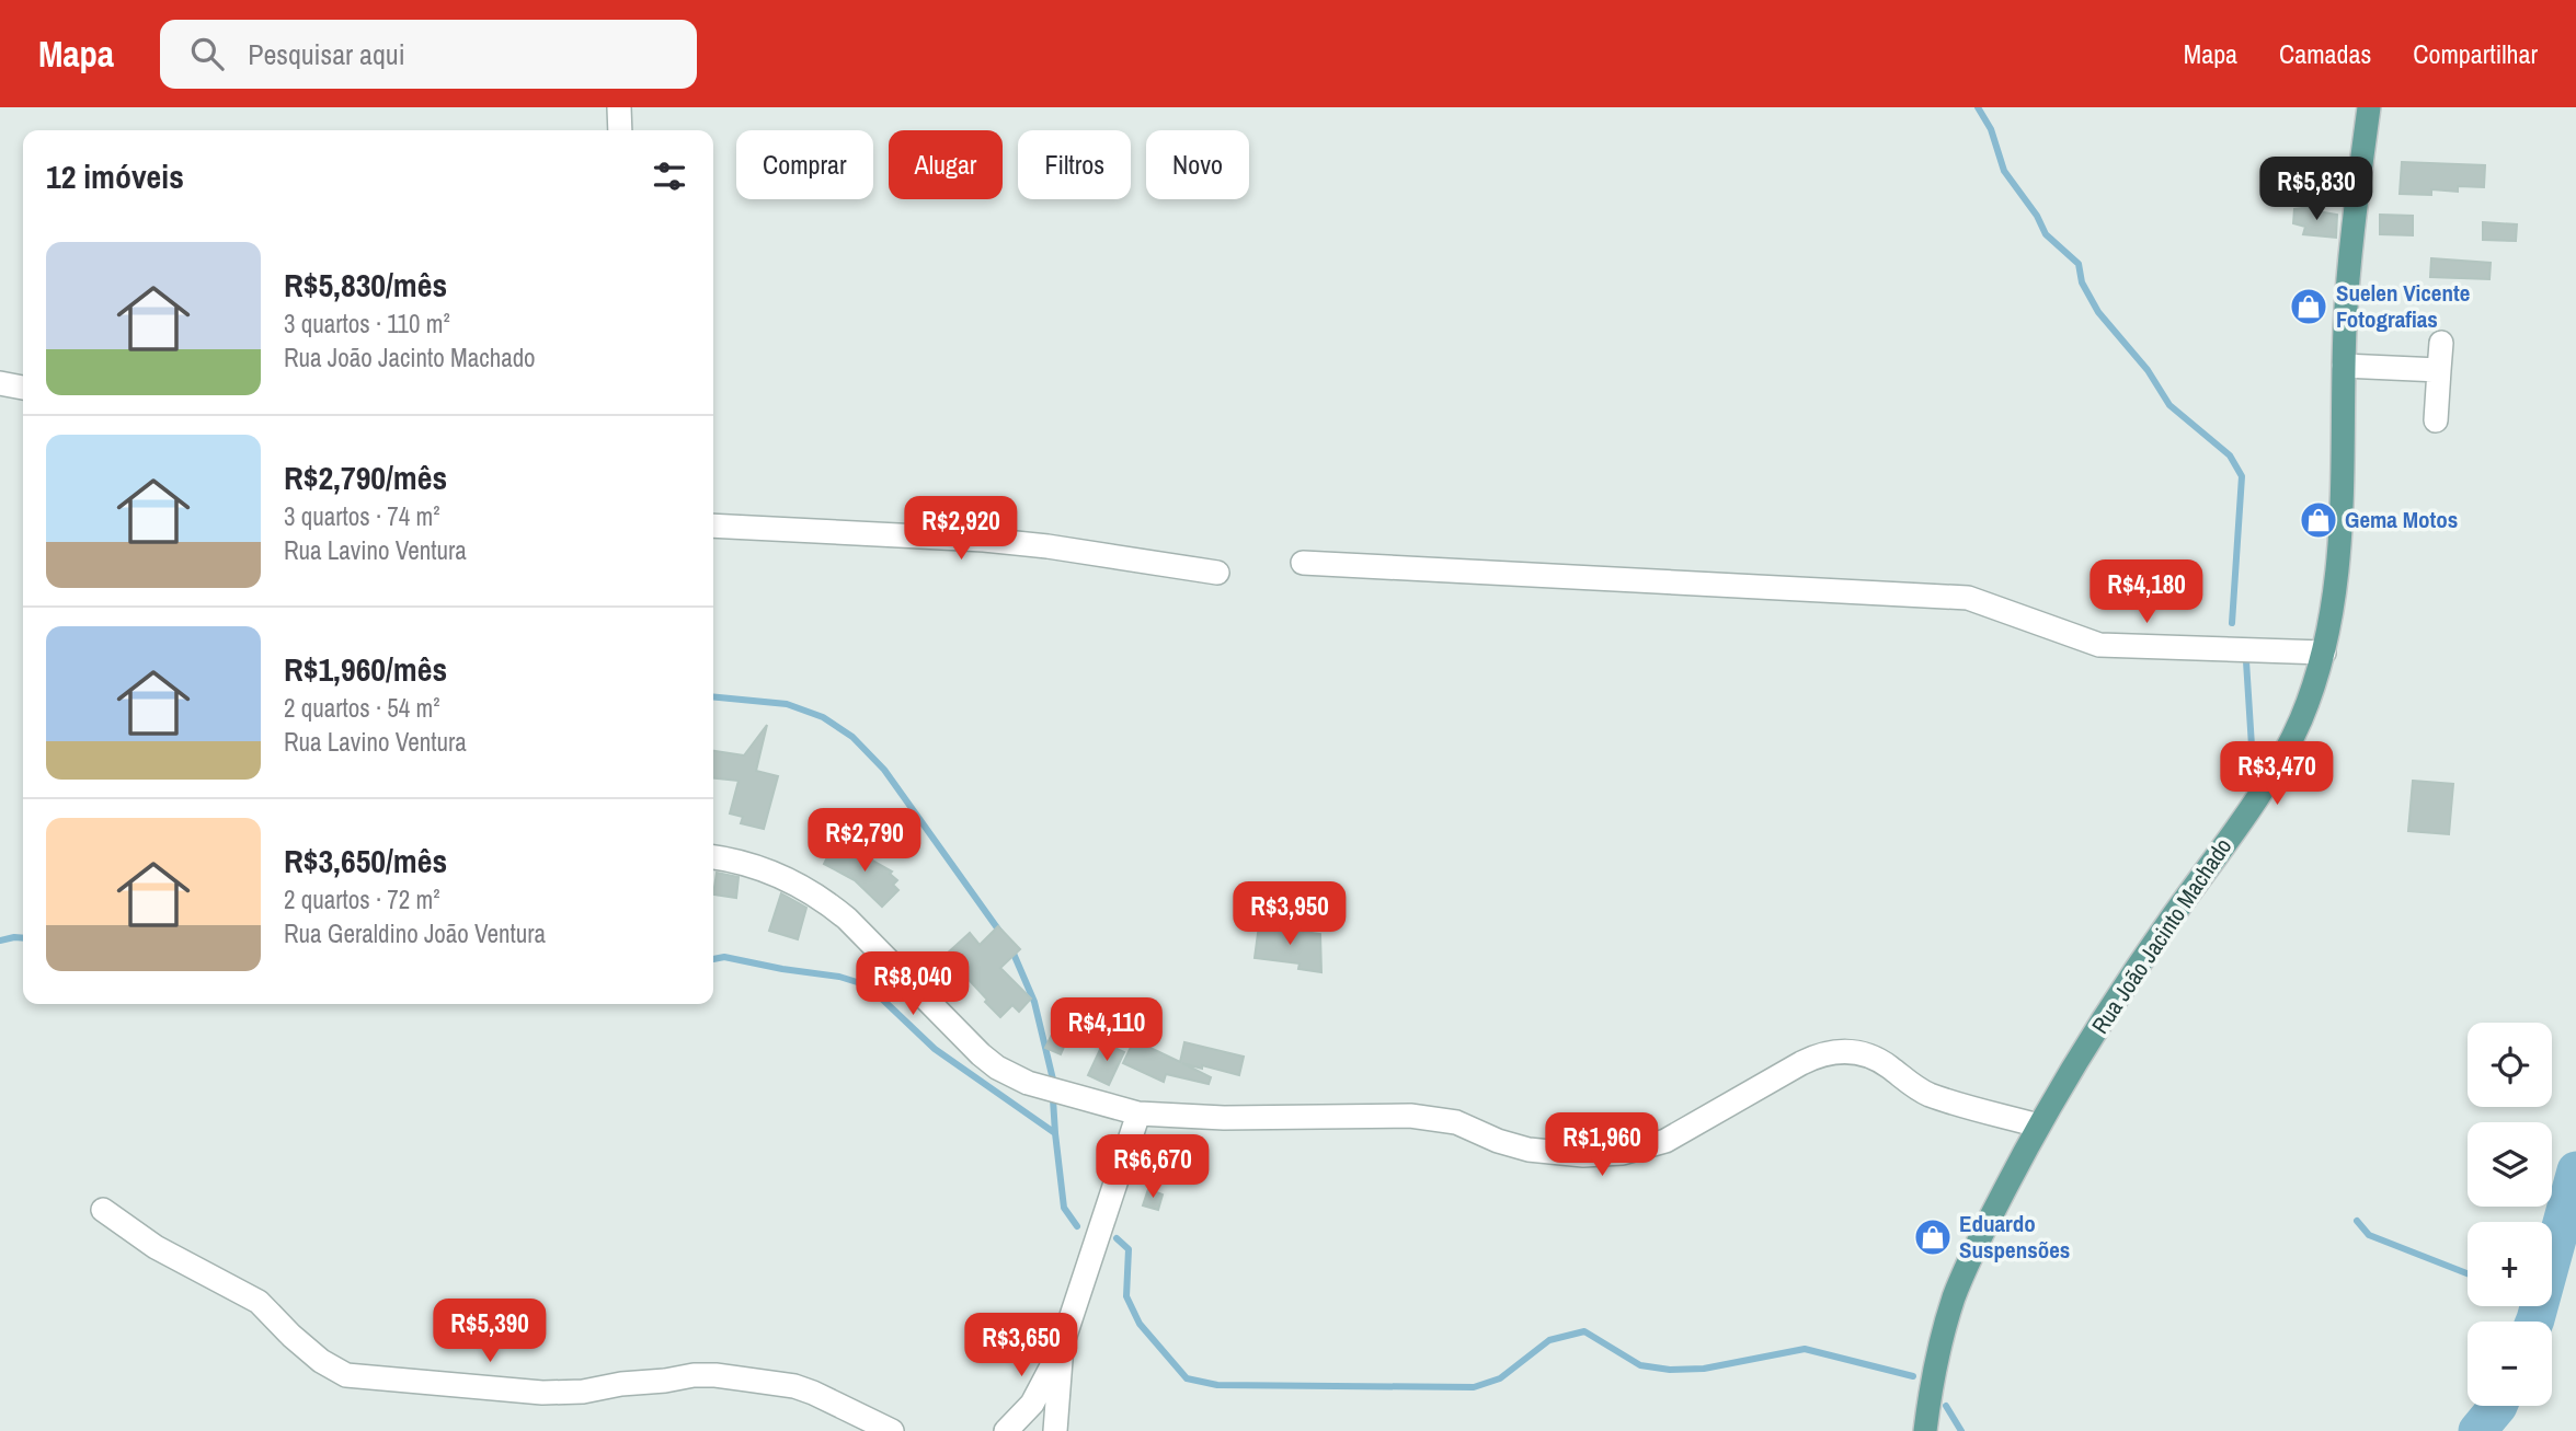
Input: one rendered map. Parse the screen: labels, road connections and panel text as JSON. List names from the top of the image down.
{
  "streets": {
    "main road": ["Rua João Jacinto Machado"]
  },
  "places": {
    "shop": ["Suelen Vicente Fotografias", "Gema Motos", "Eduardo Suspensões"]
  },
  "page": {
    "header": "Mapa",
    "search": "Pesquisar aqui",
    "nav": ["Mapa", "Camadas", "Compartilhar"],
    "chip": [
      "Comprar",
      "Alugar",
      "Filtros",
      "Novo"
    ],
    "heading": "12 imóveis",
    "price": [
      "R$5,830",
      "R$2,920",
      "R$4,180",
      "R$3,470",
      "R$2,790",
      "R$3,950",
      "R$8,040",
      "R$4,110",
      "R$1,960",
      "R$6,670",
      "R$5,390",
      "R$3,650"
    ],
    "list": [
      {
        "name": "R$5,830/mês",
        "note": "3 quartos · 110 m² · Rua João Jacinto Machado"
      },
      {
        "name": "R$2,790/mês",
        "note": "3 quartos · 74 m² · Rua Lavino Ventura"
      },
      {
        "name": "R$1,960/mês",
        "note": "2 quartos · 54 m² · Rua Lavino Ventura"
      },
      {
        "name": "R$3,650/mês",
        "note": "2 quartos · 72 m² · Rua Geraldino João Ventura"
      }
    ],
    "map_buttons": ["+", "−"]
  }
}
